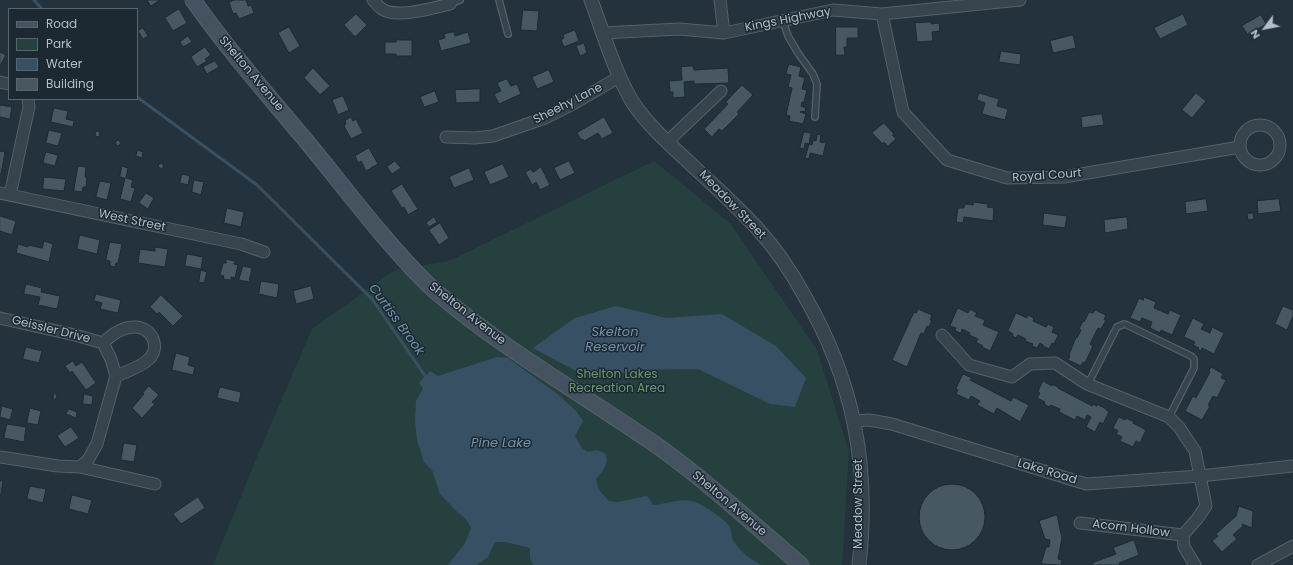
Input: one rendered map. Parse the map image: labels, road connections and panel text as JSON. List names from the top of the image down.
{
  "streets": {
    "main road": ["Shelton Avenue"],
    "street": [
      "Kings Highway",
      "Sheehy Lane",
      "Royal Court",
      "Meadow Street",
      "West Street",
      "Geissler Drive",
      "Lake Road",
      "Acorn Hollow"
    ]
  },
  "crossings": [
    ["Kings Highway", "Royal Court"],
    ["Kings Highway", "Meadow Street"],
    ["Sheehy Lane", "Meadow Street"],
    ["Meadow Street", "Lake Road"]
  ],
  "water": ["Curtiss Brook", "Skelton Reservoir", "Pine Lake"],
  "parks": ["Shelton Lakes Recreation Area"],
  "legend": [
    "Road",
    "Park",
    "Water",
    "Building"
  ],
  "north": "bottom left"
}
